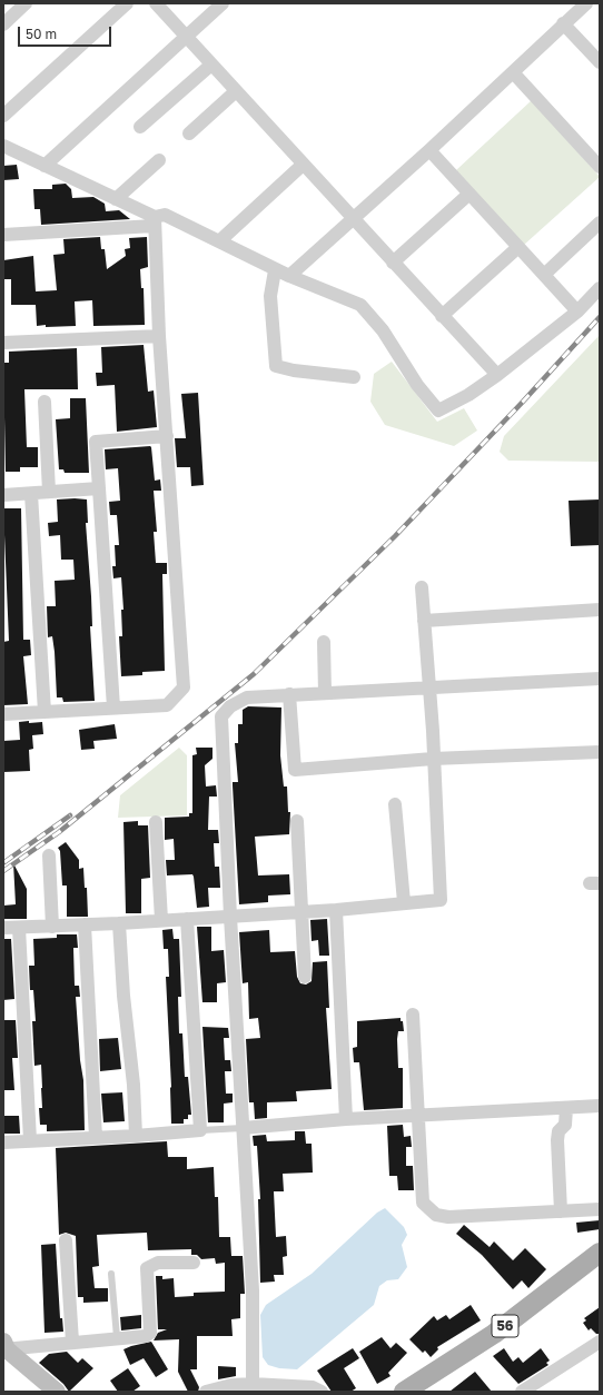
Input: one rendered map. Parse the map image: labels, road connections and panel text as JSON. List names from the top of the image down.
{
  "streets": {
    "main road": ["56"]
  },
  "scale_bar": "50 m"
}
